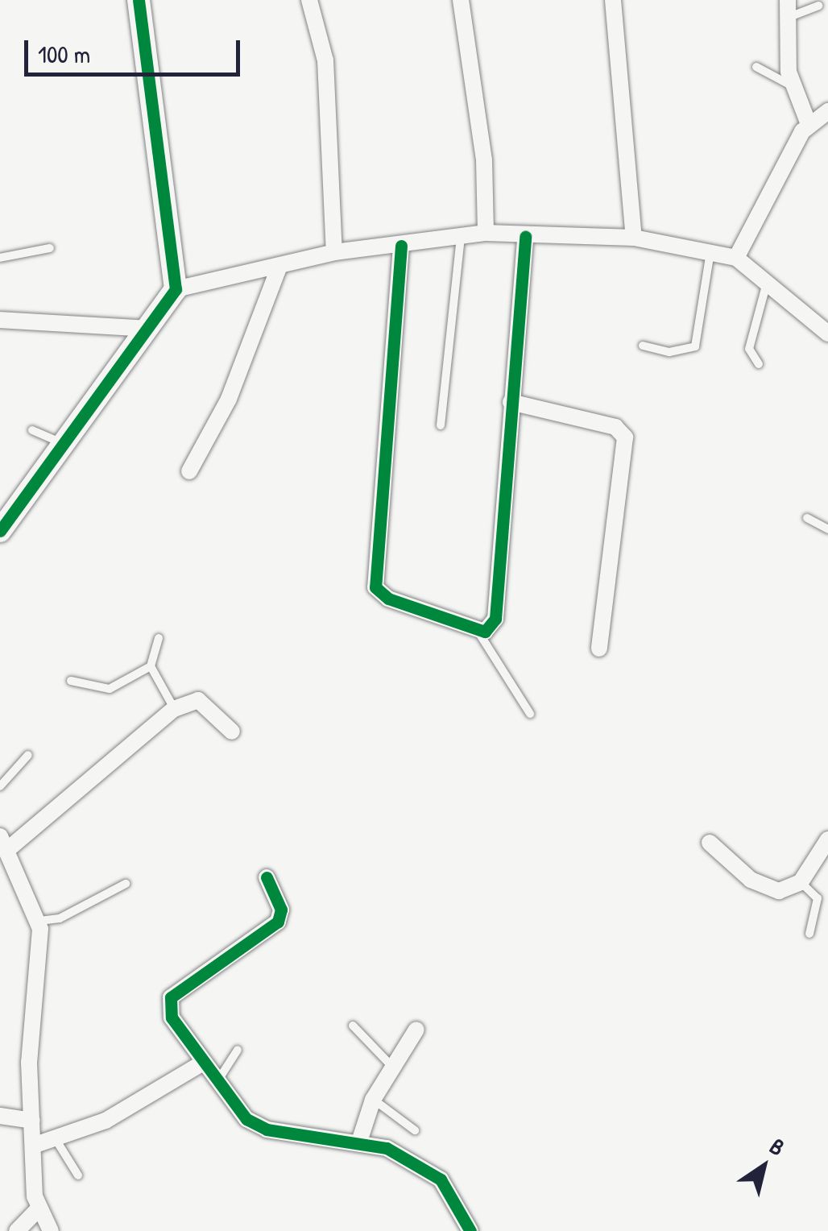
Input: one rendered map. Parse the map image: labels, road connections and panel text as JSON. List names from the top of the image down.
{
  "scale_bar": "100 m",
  "north": "top right"
}
